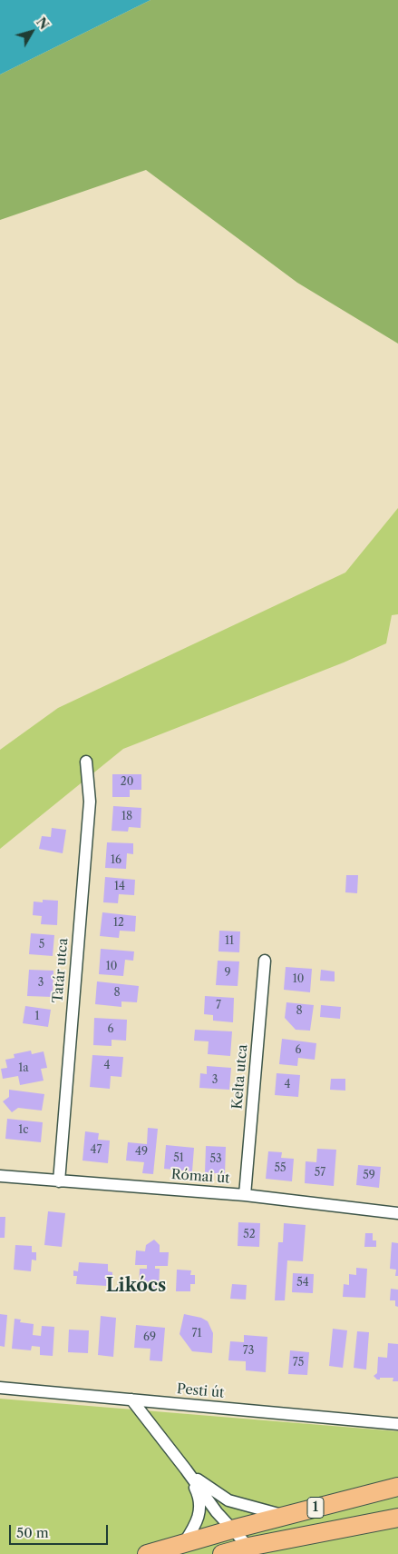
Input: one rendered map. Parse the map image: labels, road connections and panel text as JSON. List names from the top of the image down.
{
  "streets": {
    "main road": ["1"],
    "street": [
      "Tatár utca",
      "Kelta utca",
      "Római út",
      "Pesti út"
    ]
  },
  "crossings": [
    ["Tatár utca", "Római út"],
    ["Kelta utca", "Római út"]
  ],
  "districts": ["Likócs"],
  "house_numbers": [
    "20",
    "18",
    "16",
    "14",
    "12",
    "11",
    "5",
    "10",
    "9",
    "10",
    "3",
    "8",
    "7",
    "8",
    "1",
    "6",
    "6",
    "4",
    "1a",
    "3",
    "4",
    "1c",
    "47",
    "49",
    "51",
    "53",
    "55",
    "57",
    "59",
    "52",
    "54",
    "71",
    "69",
    "73",
    "75"
  ],
  "scale_bar": "50 m",
  "north": "top right"
}
